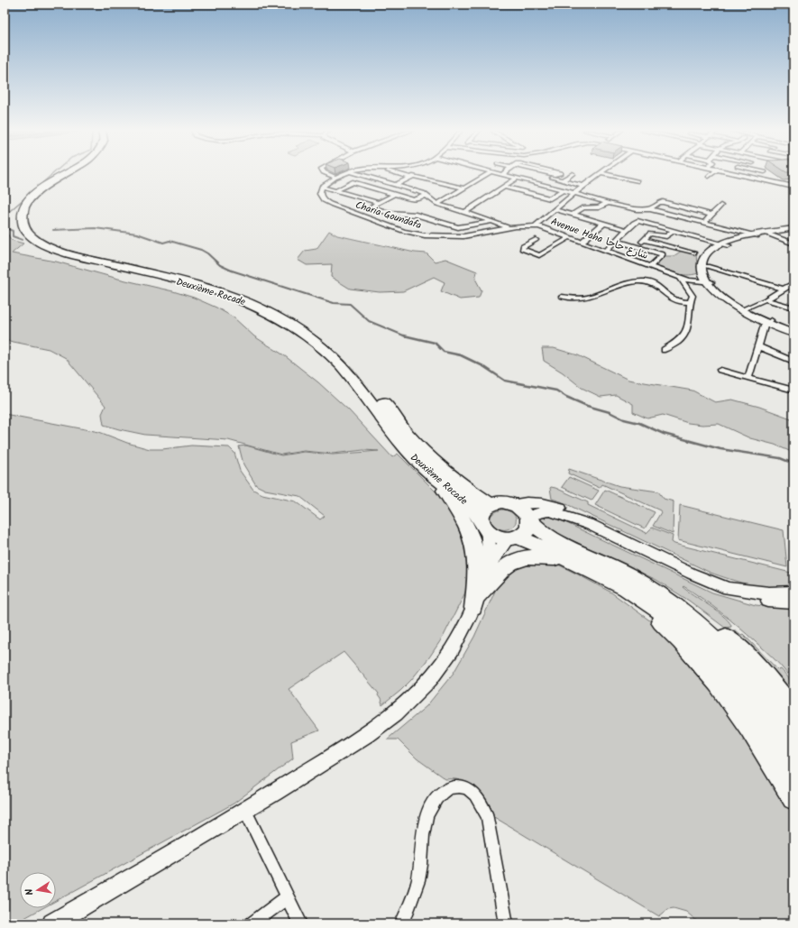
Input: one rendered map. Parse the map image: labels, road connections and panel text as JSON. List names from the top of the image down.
{
  "streets": {
    "highway": ["Deuxième Rocade"],
    "street": ["Charia Goundafa", "Avenue Haha شارع حاحا"]
  },
  "crossings": [
    ["Charia Goundafa", "Avenue Haha شارع حاحا"]
  ],
  "north": "left"
}
